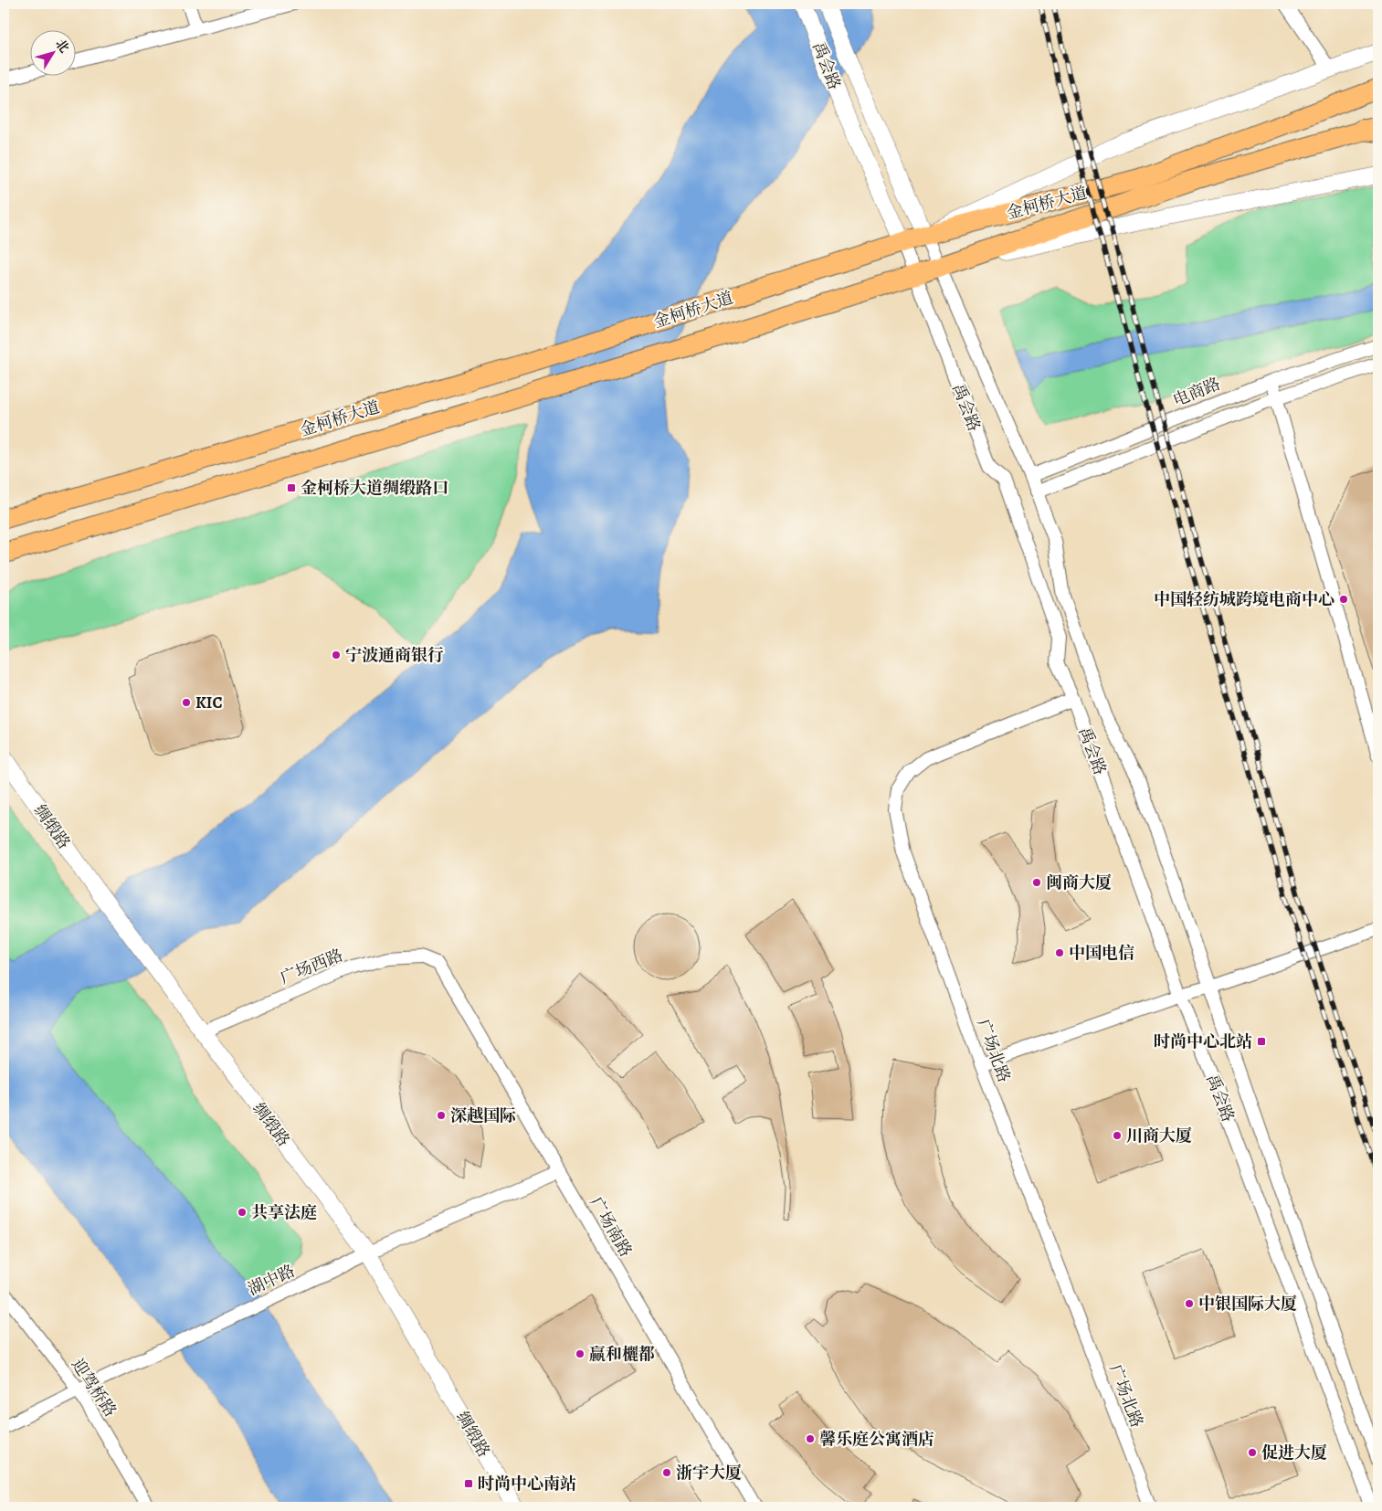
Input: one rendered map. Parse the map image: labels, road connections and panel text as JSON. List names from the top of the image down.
{
  "streets": {
    "main road": ["金柯桥大道"],
    "street": [
      "禹会路",
      "电商路",
      "绸缎路",
      "广场西路",
      "广场北路",
      "广场南路",
      "湖中路",
      "迎驾桥路"
    ]
  },
  "crossings": [
    ["禹会路", "金柯桥大道"],
    ["禹会路", "电商路"],
    ["禹会路", "广场北路"],
    ["绸缎路", "广场西路"],
    ["绸缎路", "湖中路"],
    ["广场西路", "广场南路"],
    ["广场南路", "湖中路"],
    ["湖中路", "迎驾桥路"]
  ],
  "places": {
    "transit": ["金柯桥大道绸缎路口", "时尚中心北站", "时尚中心南站"],
    "other": [
      "中国轻纺城跨境电商中心",
      "宁波通商银行",
      "KIC",
      "闽商大厦",
      "中国电信",
      "深越国际",
      "川商大厦",
      "共享法庭",
      "中银国际大厦",
      "赢和欐都",
      "馨乐庭公寓酒店",
      "促进大厦",
      "浙宇大厦"
    ]
  },
  "north": "top right"
}
